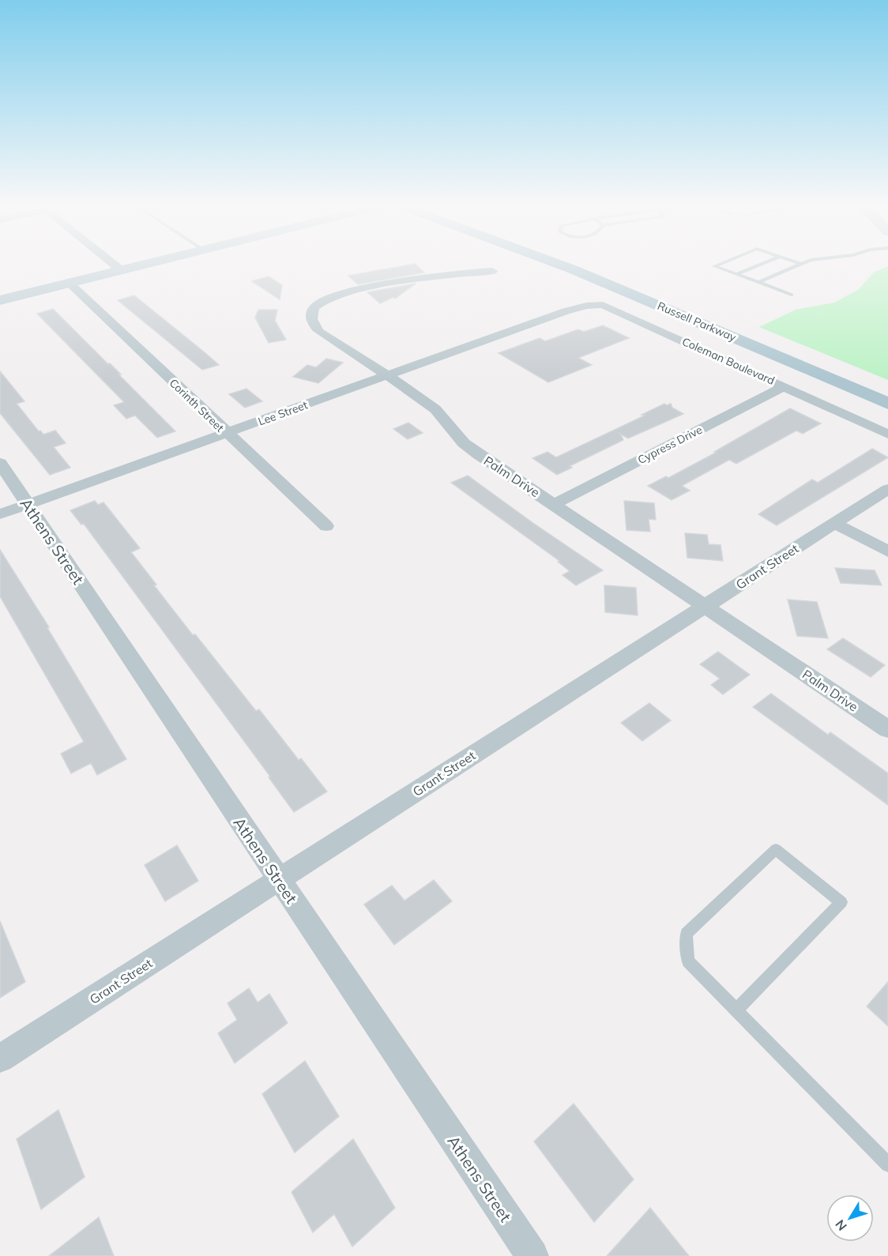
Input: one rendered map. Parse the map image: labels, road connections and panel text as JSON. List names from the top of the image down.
{
  "streets": {
    "main road": ["Russell Parkway"],
    "street": [
      "Coleman Boulevard",
      "Corinth Street",
      "Lee Street",
      "Cypress Drive",
      "Palm Drive",
      "Athens Street",
      "Grant Street"
    ]
  },
  "crossings": [
    ["Coleman Boulevard", "Lee Street"],
    ["Coleman Boulevard", "Cypress Drive"],
    ["Corinth Street", "Lee Street"],
    ["Lee Street", "Palm Drive"],
    ["Lee Street", "Athens Street"],
    ["Cypress Drive", "Palm Drive"],
    ["Palm Drive", "Grant Street"],
    ["Athens Street", "Grant Street"]
  ],
  "north": "bottom left"
}
